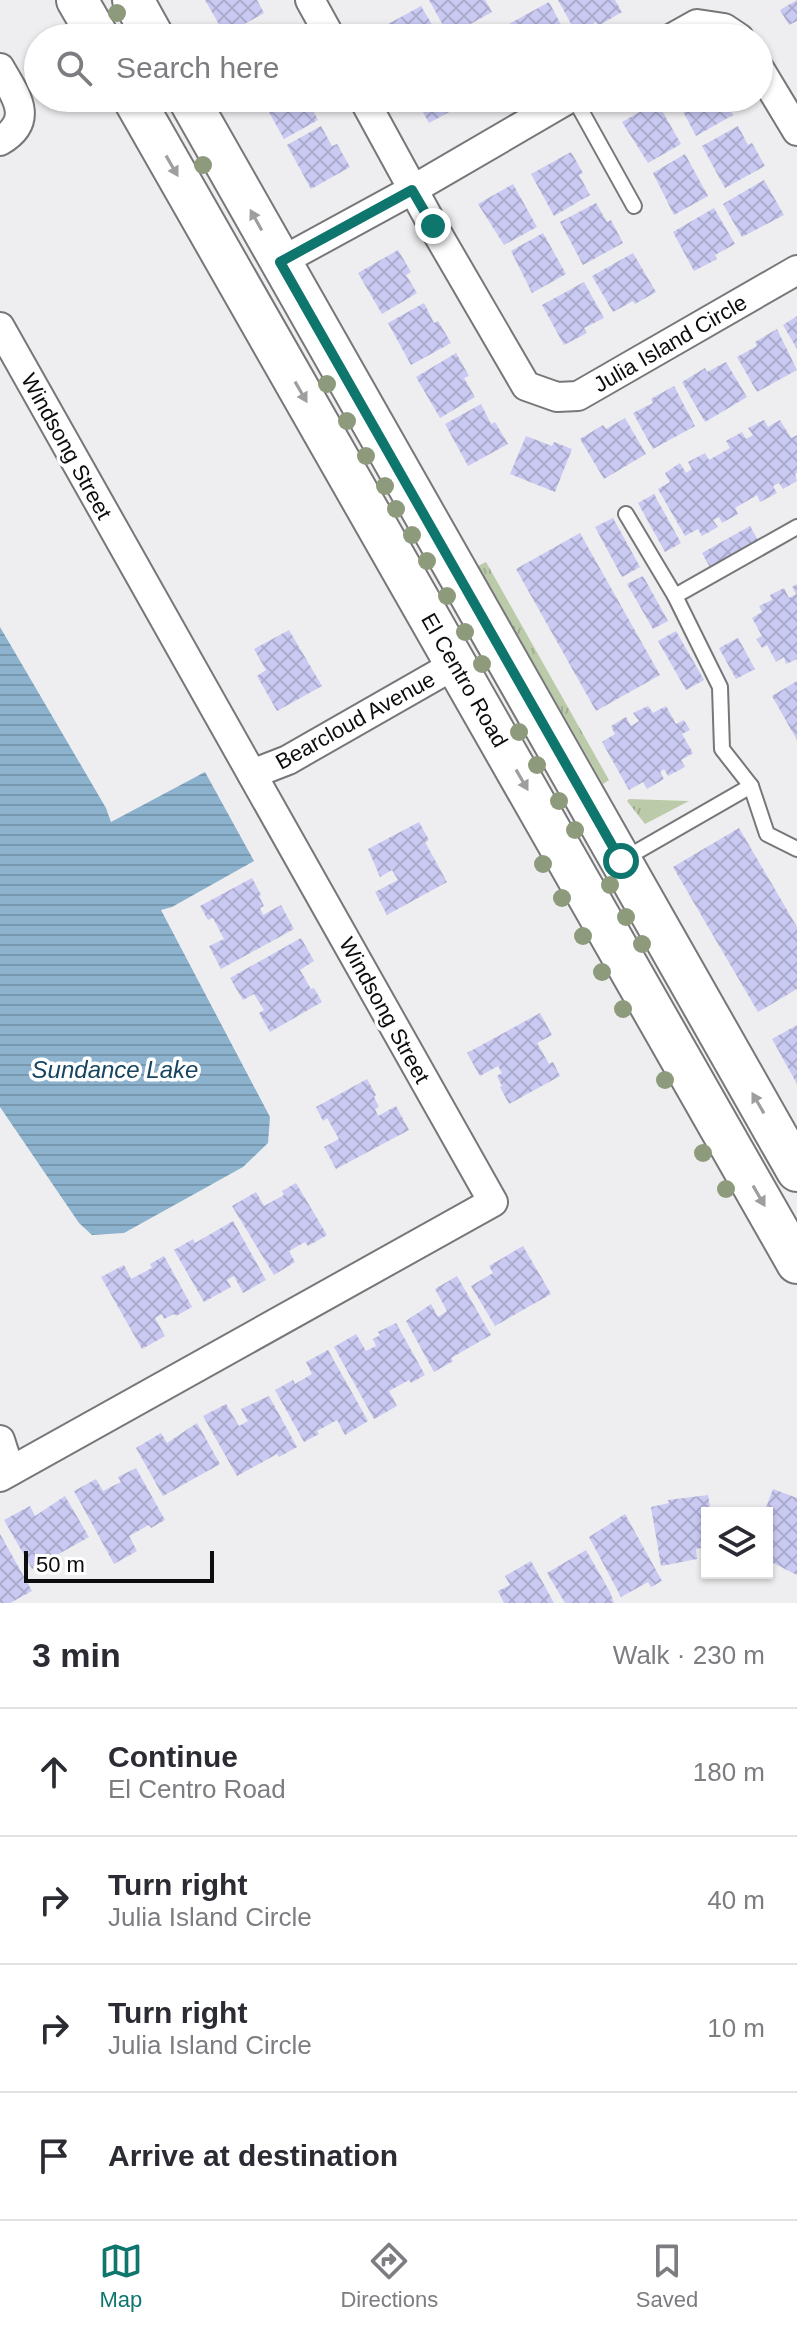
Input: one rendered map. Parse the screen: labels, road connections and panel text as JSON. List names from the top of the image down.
{
  "streets": {
    "main road": ["El Centro Road"],
    "street": ["Julia Island Circle", "Windsong Street", "Bearcloud Avenue"]
  },
  "crossings": [
    ["Windsong Street", "Bearcloud Avenue"],
    ["El Centro Road", "Bearcloud Avenue"]
  ],
  "water": ["Sundance Lake"],
  "scale_bar": "50 m",
  "page": {
    "search": "Search here",
    "scale": "50 m",
    "heading": ["3 min", "Walk · 230 m"],
    "list": [
      ["Continue", "El Centro Road", "180 m"],
      ["Turn right", "Julia Island Circle", "40 m"],
      ["Turn right", "Julia Island Circle", "10 m"],
      "Arrive at destination"
    ],
    "nav": ["Map", "Directions", "Saved"]
  }
}
